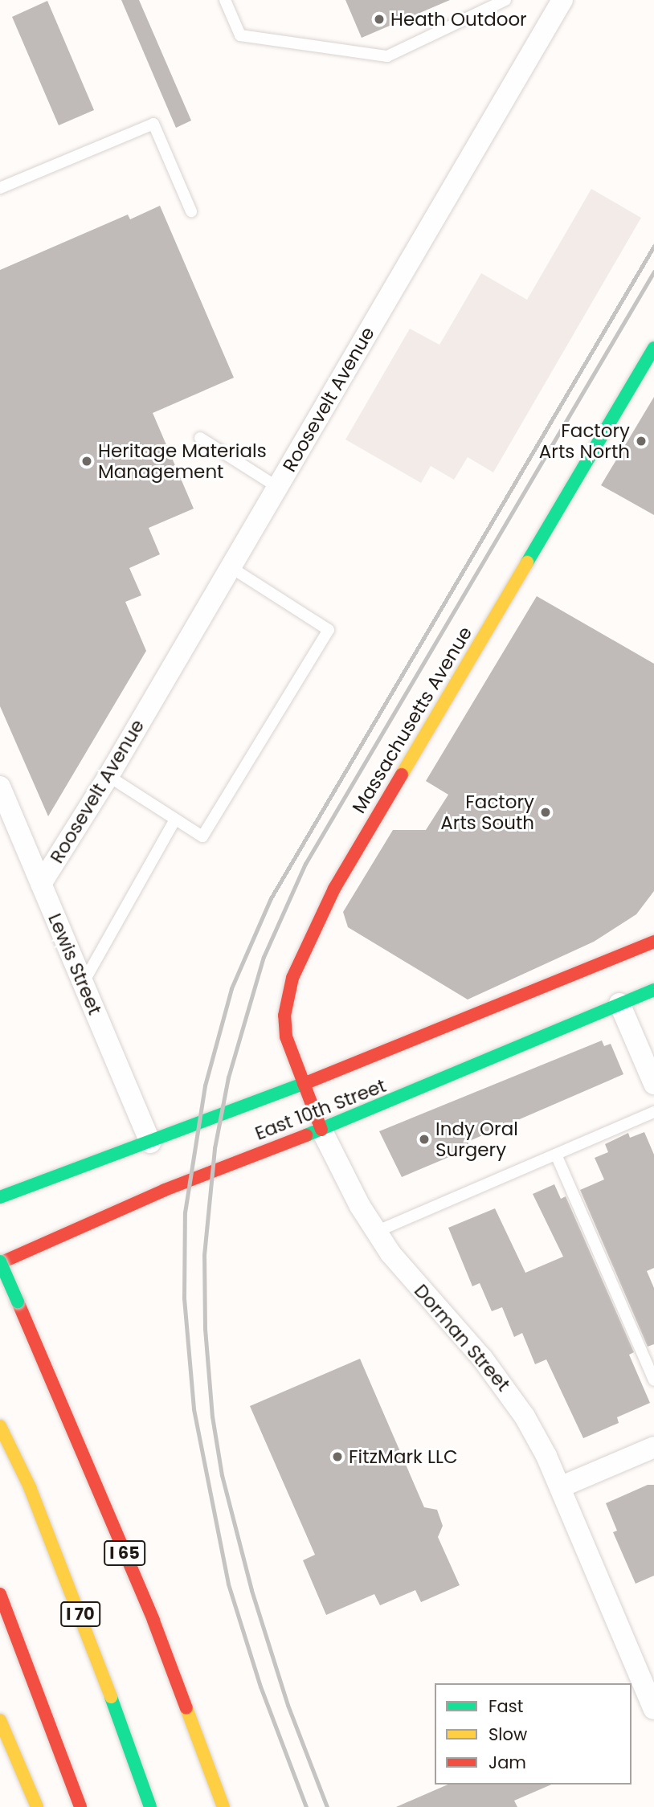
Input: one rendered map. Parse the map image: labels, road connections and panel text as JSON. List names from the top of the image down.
{
  "streets": {
    "main road": [
      "Massachusetts Avenue",
      "East 10th Street",
      "I 65",
      "I 70"
    ],
    "street": ["Roosevelt Avenue", "Lewis Street", "Dorman Street"]
  },
  "crossings": [
    ["Roosevelt Avenue", "Lewis Street"],
    ["Massachusetts Avenue", "East 10th Street"],
    ["Massachusetts Avenue", "Dorman Street"],
    ["Lewis Street", "East 10th Street"],
    ["East 10th Street", "Dorman Street"],
    ["East 10th Street", "I 65"]
  ],
  "places": [
    "Heath Outdoor",
    "Factory Arts North",
    "Heritage Materials Management",
    "Factory Arts South",
    "Indy Oral Surgery",
    "FitzMark LLC"
  ],
  "legend": ["Fast", "Slow", "Jam"]
}
